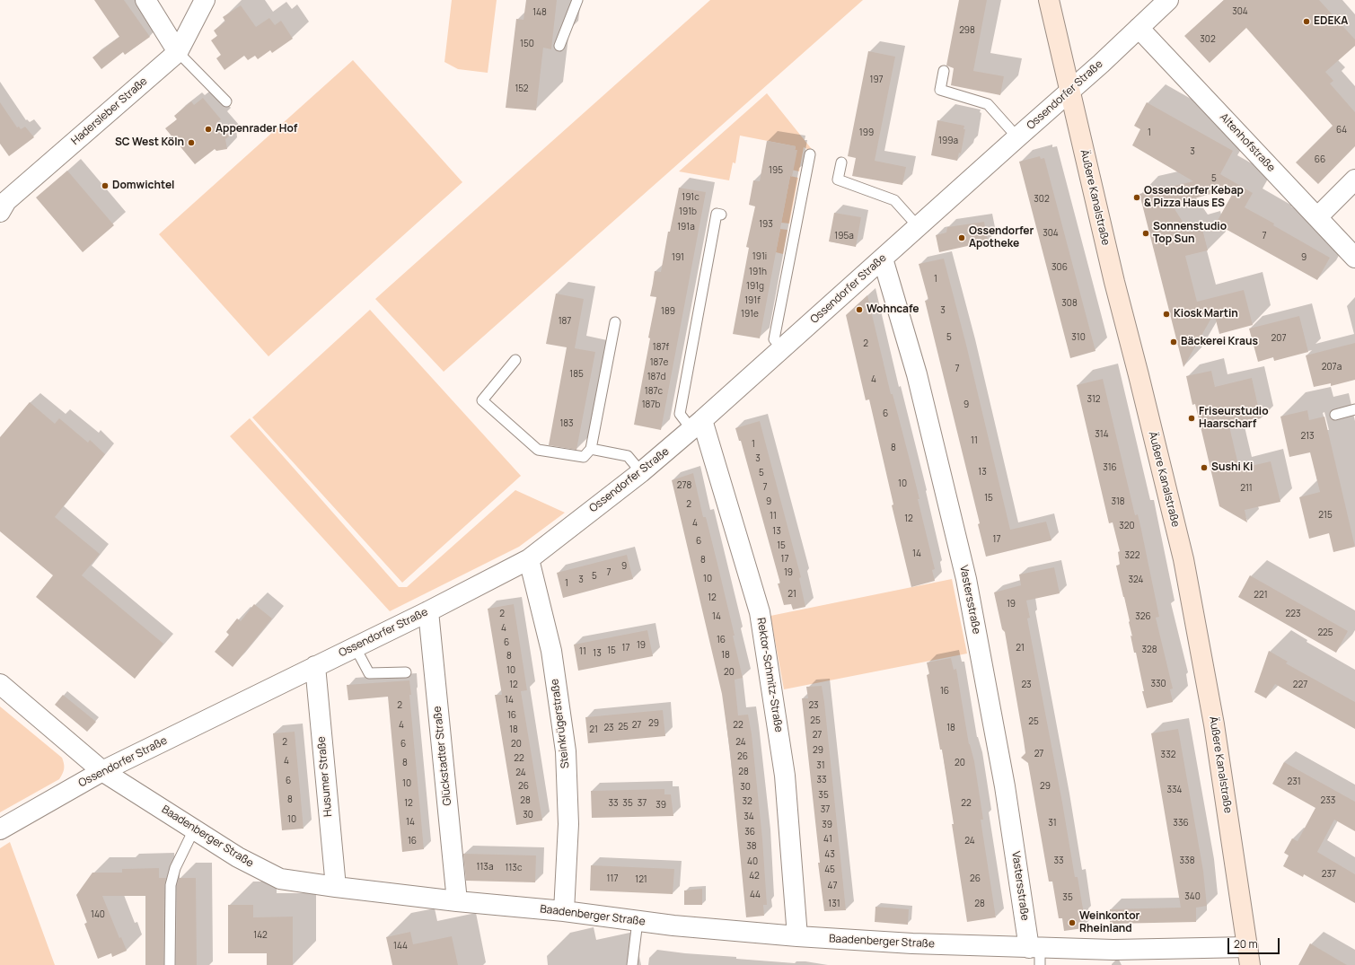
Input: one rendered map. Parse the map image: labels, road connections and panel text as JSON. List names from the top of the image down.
{
  "streets": {
    "main road": ["Äußere Kanalstraße"],
    "street": [
      "Ossendorfer Straße",
      "Hadersleber Straße",
      "Altenhofstraße",
      "Vastersstraße",
      "Rektor-Schmitz-Straße",
      "Steinkrügerstraße",
      "Glückstadter Straße",
      "Husumer Straße",
      "Baadenberger Straße"
    ]
  },
  "crossings": [
    ["Ossendorfer Straße", "Altenhofstraße"],
    ["Ossendorfer Straße", "Äußere Kanalstraße"],
    ["Ossendorfer Straße", "Vastersstraße"],
    ["Ossendorfer Straße", "Rektor-Schmitz-Straße"],
    ["Ossendorfer Straße", "Steinkrügerstraße"],
    ["Ossendorfer Straße", "Glückstadter Straße"],
    ["Ossendorfer Straße", "Husumer Straße"],
    ["Ossendorfer Straße", "Baadenberger Straße"],
    ["Äußere Kanalstraße", "Baadenberger Straße"],
    ["Vastersstraße", "Baadenberger Straße"],
    ["Rektor-Schmitz-Straße", "Baadenberger Straße"],
    ["Steinkrügerstraße", "Baadenberger Straße"],
    ["Glückstadter Straße", "Baadenberger Straße"],
    ["Husumer Straße", "Baadenberger Straße"]
  ],
  "places": [
    "EDEKA",
    "Appenrader Hof",
    "SC West Köln",
    "Domwichtel",
    "Ossendorfer Kebap & Pizza Haus ES",
    "Sonnenstudio Top Sun",
    "Ossendorfer Apotheke",
    "Wohncafe",
    "Kiosk Martin",
    "Bäckerei Kraus",
    "Friseurstudio Haarscharf",
    "Sushi Ki",
    "Weinkontor Rheinland"
  ],
  "house_numbers": [
    "304",
    "148",
    "298",
    "302",
    "150",
    "197",
    "152",
    "64",
    "199",
    "1",
    "199a",
    "3",
    "66",
    "195",
    "5",
    "191c",
    "302",
    "191b",
    "193",
    "191a",
    "304",
    "195a",
    "7",
    "191i",
    "191",
    "9",
    "306",
    "191h",
    "1",
    "191g",
    "191f",
    "308",
    "3",
    "189",
    "191e",
    "187",
    "5",
    "310",
    "207",
    "2",
    "187f",
    "187e",
    "207a",
    "7",
    "185",
    "187d",
    "4",
    "187c",
    "312",
    "187b",
    "9",
    "6",
    "183",
    "314",
    "213",
    "11",
    "1",
    "8",
    "3",
    "316",
    "13",
    "5",
    "10",
    "278",
    "7",
    "211",
    "15",
    "9",
    "318",
    "2",
    "215",
    "11",
    "12",
    "4",
    "320",
    "13",
    "17",
    "6",
    "15",
    "14",
    "322",
    "17",
    "8",
    "9",
    "7",
    "19",
    "5",
    "10",
    "3",
    "324",
    "1",
    "21",
    "221",
    "12",
    "19",
    "2",
    "223",
    "14",
    "326",
    "4",
    "225",
    "16",
    "6",
    "19",
    "17",
    "21",
    "328",
    "15",
    "11",
    "13",
    "18",
    "8",
    "10",
    "20",
    "330",
    "12",
    "23",
    "227",
    "16",
    "14",
    "2",
    "23",
    "16",
    "25",
    "25",
    "29",
    "4",
    "27",
    "22",
    "25",
    "23",
    "18",
    "18",
    "21",
    "27",
    "2",
    "24",
    "6",
    "20",
    "29",
    "27",
    "332",
    "26",
    "22",
    "4",
    "8",
    "20",
    "31",
    "28",
    "24",
    "33",
    "6",
    "231",
    "10",
    "26",
    "29",
    "30",
    "334",
    "35",
    "8",
    "28",
    "233",
    "32",
    "12",
    "33",
    "35",
    "37",
    "22",
    "39",
    "37",
    "30",
    "34",
    "10",
    "14",
    "31",
    "336",
    "39",
    "36",
    "41",
    "16",
    "24",
    "38",
    "43",
    "33",
    "338",
    "40",
    "113a",
    "113c",
    "45",
    "237",
    "42",
    "117",
    "26",
    "121",
    "47",
    "44",
    "340",
    "35",
    "131",
    "28",
    "140",
    "142",
    "144"
  ],
  "scale_bar": "20 m"
}
